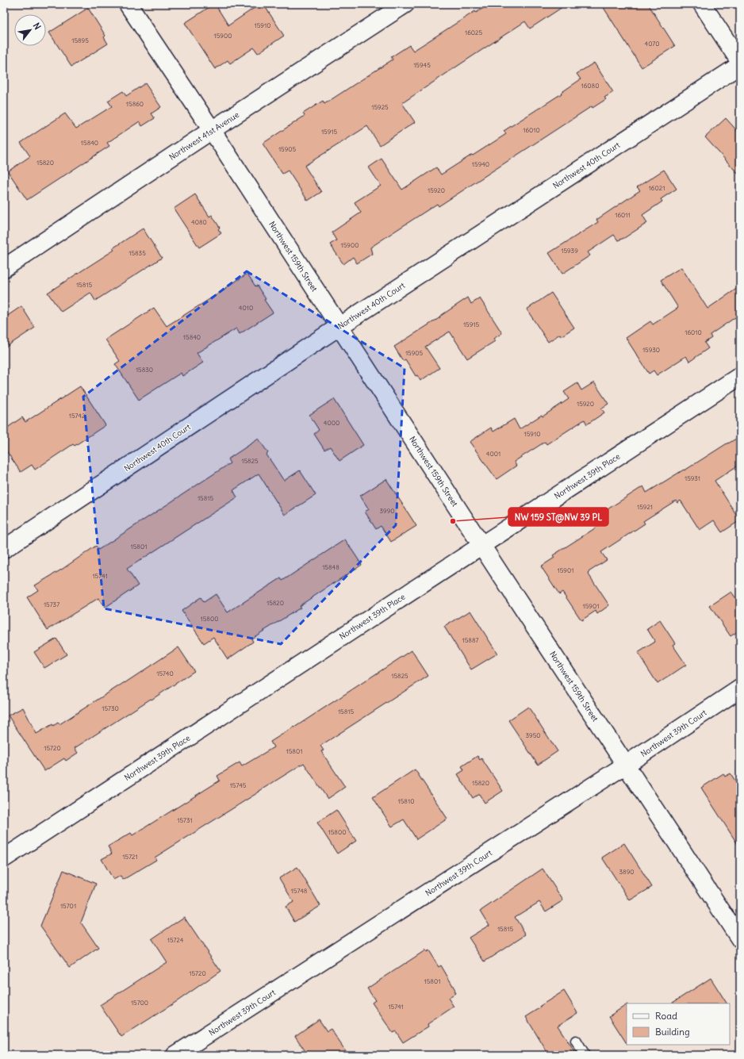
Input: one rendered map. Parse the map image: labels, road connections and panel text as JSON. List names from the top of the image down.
{
  "streets": {
    "street": [
      "Northwest 41st Avenue",
      "Northwest 40th Court",
      "Northwest 159th Street",
      "Northwest 39th Place",
      "Northwest 39th Court"
    ]
  },
  "crossings": [
    ["Northwest 41st Avenue", "Northwest 159th Street"],
    ["Northwest 40th Court", "Northwest 159th Street"],
    ["Northwest 159th Street", "Northwest 39th Place"],
    ["Northwest 159th Street", "Northwest 39th Court"]
  ],
  "places": ["NW 159 ST@NW 39 PL"],
  "house_numbers": [
    "15910",
    "16025",
    "15900",
    "15895",
    "4070",
    "15945",
    "16080",
    "15860",
    "15925",
    "16010",
    "15915",
    "15840",
    "15905",
    "15820",
    "15940",
    "16021",
    "15920",
    "16011",
    "4080",
    "15900",
    "15939",
    "15835",
    "15815",
    "4010",
    "15915",
    "16010",
    "15840",
    "15930",
    "15905",
    "15830",
    "15920",
    "15742",
    "4000",
    "15910",
    "4001",
    "15825",
    "15931",
    "15815",
    "15921",
    "3990",
    "15801",
    "15848",
    "15901",
    "15741",
    "15820",
    "15737",
    "15901",
    "15800",
    "15887",
    "15740",
    "15825",
    "15730",
    "15815",
    "3950",
    "15720",
    "15801",
    "15820",
    "15745",
    "15810",
    "15731",
    "15800",
    "15721",
    "3890",
    "15748",
    "15701",
    "15815",
    "15724",
    "15720",
    "15801",
    "15700",
    "15741"
  ],
  "legend": ["Road", "Building"],
  "north": "top right"
}
